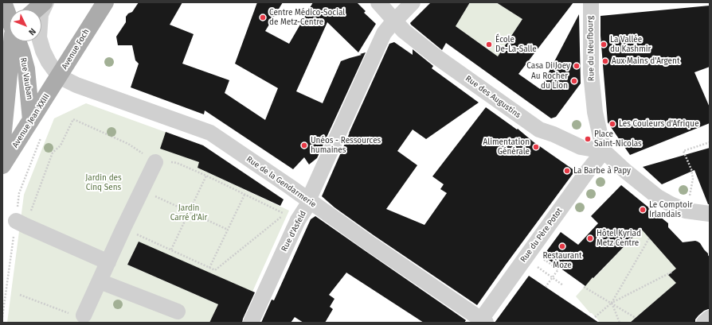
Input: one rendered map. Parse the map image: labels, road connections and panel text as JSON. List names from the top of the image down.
{
  "streets": {
    "main road": ["Avenue Foch", "Rue Vauban", "Avenue Jean XXIII"],
    "street": [
      "Rue du Neufbourg",
      "Rue des Augustins",
      "Rue de la Gendarmerie",
      "Rue d'Asfeld",
      "Rue du Père Potot"
    ]
  },
  "crossings": [
    ["Rue du Neufbourg", "Rue des Augustins"],
    ["Rue du Neufbourg", "Rue du Père Potot"],
    ["Avenue Foch", "Avenue Jean XXIII"],
    ["Avenue Foch", "Rue de la Gendarmerie"],
    ["Rue Vauban", "Avenue Jean XXIII"],
    ["Rue des Augustins", "Rue d'Asfeld"],
    ["Rue des Augustins", "Rue du Père Potot"],
    ["Avenue Jean XXIII", "Rue de la Gendarmerie"],
    ["Rue de la Gendarmerie", "Rue d'Asfeld"],
    ["Rue de la Gendarmerie", "Rue du Père Potot"]
  ],
  "parks": ["Jardin des Cinq Sens", "Jardin Carré d'Air"],
  "places": [
    "Centre Médico-Social de Metz-Centre",
    "École De-La-Salle",
    "La Vallée du Kashmir",
    "Aux Mains d'Argent",
    "Casa Di Joey",
    "Au Rocher du Lion",
    "Les Couleurs d'Afrique",
    "Place Saint-Nicolas",
    "Unéos - Ressources humaines",
    "Alimentation Générale",
    "La Barbe à Papy",
    "Le Comptoir Irlandais",
    "Hôtel Kyriad Metz Centre",
    "Restaurant Moze"
  ],
  "north": "bottom right"
}
